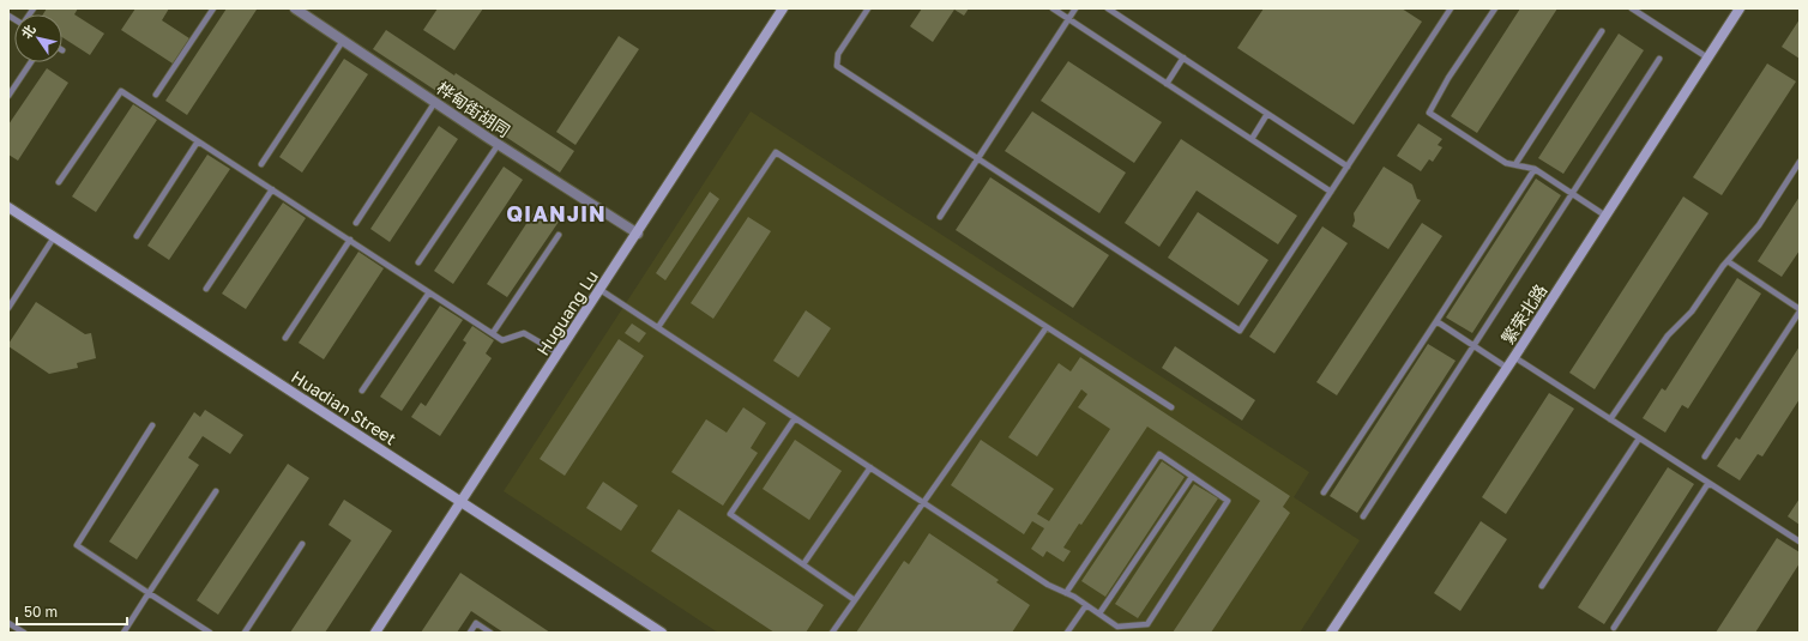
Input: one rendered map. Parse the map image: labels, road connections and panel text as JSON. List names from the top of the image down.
{
  "streets": {
    "street": [
      "桦甸街胡同",
      "Huguang Lu",
      "繁荣北路",
      "Huadian Street"
    ]
  },
  "crossings": [
    ["桦甸街胡同", "Huguang Lu"],
    ["Huguang Lu", "Huadian Street"]
  ],
  "districts": ["QIANJIN"],
  "scale_bar": "50 m",
  "north": "top left"
}
